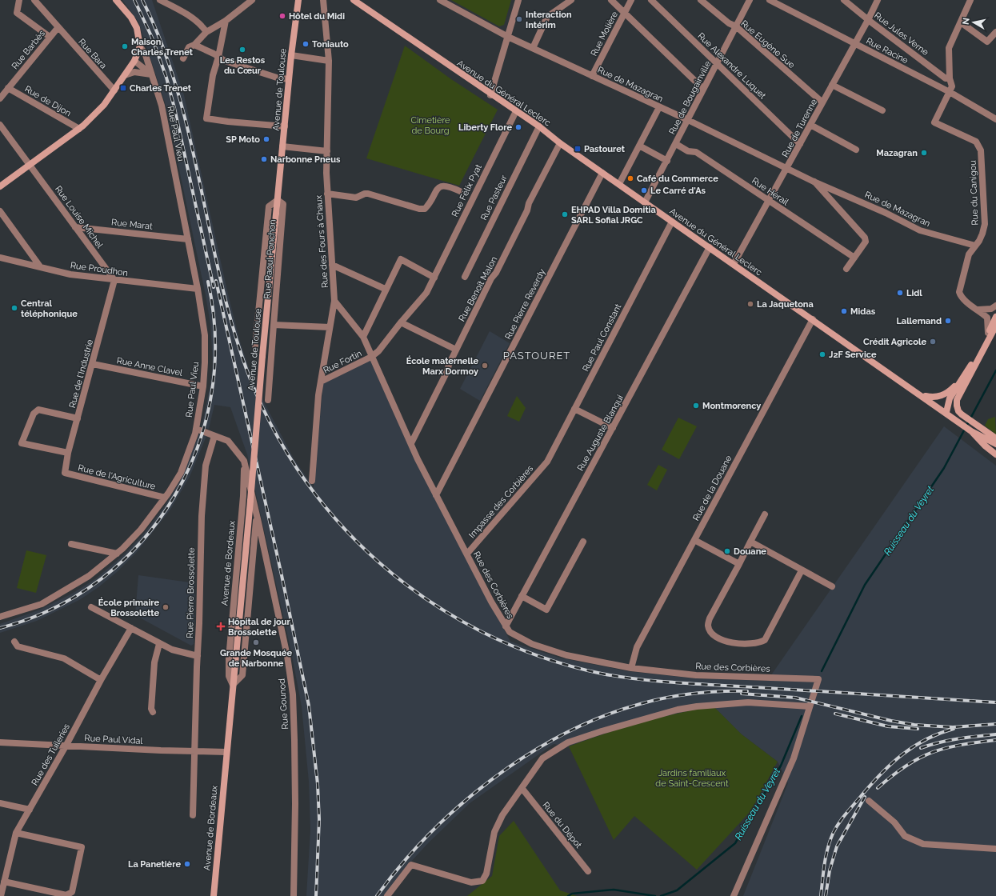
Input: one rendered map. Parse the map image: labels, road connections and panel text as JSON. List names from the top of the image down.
{
  "streets": {
    "main road": ["Avenue de Toulouse", "Avenue du Général Leclerc", "Avenue de Bordeaux"],
    "street": [
      "Rue Molière",
      "Rue Jules Verne",
      "Rue Eugène Sue",
      "Rue Barbès",
      "Rue Racine",
      "Rue Bara",
      "Rue Alexandre Luquet",
      "Rue de Mazagran",
      "Rue de Bougainville",
      "Rue de Dijon",
      "Rue de Turenne",
      "Rue Paul Vieu",
      "Rue Félix Pyat",
      "Rue Hérail",
      "Rue du Canigou",
      "Rue Pasteur",
      "Rue Louise Michel",
      "Rue Marat",
      "Rue des Fours à Chaux",
      "Rue Raoul Ponchon",
      "Rue Proudhon",
      "Rue Benoît Malon",
      "Rue Pierre Reverdy",
      "Rue Paul Constant",
      "Rue Fortin",
      "Rue Anne Clavel",
      "Rue de l'Industrie",
      "Rue Auguste Blanqui",
      "Rue de l'Agriculture",
      "Rue de la Douane",
      "Impasse des Corbières",
      "Rue des Corbières",
      "Rue Pierre Brossolette",
      "Rue Gounod",
      "Rue Paul Vidal",
      "Rue des Tuileries",
      "Rue du Dépot"
    ]
  },
  "crossings": [
    ["Rue Molière", "Rue de Mazagran"],
    ["Rue Jules Verne", "Rue de Turenne"],
    ["Rue Eugène Sue", "Rue de Bougainville"],
    ["Rue Eugène Sue", "Rue de Turenne"],
    ["Rue Barbès", "Rue Bara"],
    ["Rue Barbès", "Rue de Dijon"],
    ["Rue Racine", "Rue de Turenne"],
    ["Rue Racine", "Rue du Canigou"],
    ["Rue Alexandre Luquet", "Rue de Bougainville"],
    ["Rue Alexandre Luquet", "Rue de Turenne"],
    ["Rue de Mazagran", "Rue de Bougainville"],
    ["Rue de Mazagran", "Rue de Turenne"],
    ["Rue de Mazagran", "Rue Hérail"],
    ["Rue de Mazagran", "Rue du Canigou"],
    ["Avenue de Toulouse", "Rue Raoul Ponchon"],
    ["Avenue de Toulouse", "Avenue de Bordeaux"],
    ["Avenue du Général Leclerc", "Rue de Bougainville"],
    ["Avenue du Général Leclerc", "Rue de Turenne"],
    ["Avenue du Général Leclerc", "Rue Félix Pyat"],
    ["Avenue du Général Leclerc", "Rue Pasteur"],
    ["Avenue du Général Leclerc", "Rue Benoît Malon"],
    ["Avenue du Général Leclerc", "Rue Pierre Reverdy"],
    ["Avenue du Général Leclerc", "Rue Paul Constant"],
    ["Avenue du Général Leclerc", "Rue Auguste Blanqui"],
    ["Avenue du Général Leclerc", "Rue de la Douane"],
    ["Rue de Bougainville", "Rue Hérail"],
    ["Rue de Turenne", "Rue Hérail"],
    ["Rue Paul Vieu", "Rue Marat"],
    ["Rue Paul Vieu", "Rue Proudhon"],
    ["Rue Paul Vieu", "Rue Anne Clavel"],
    ["Rue Paul Vieu", "Rue de l'Agriculture"],
    ["Rue Paul Vieu", "Rue Gounod"],
    ["Rue Félix Pyat", "Rue Fortin"],
    ["Rue Louise Michel", "Rue Marat"],
    ["Rue Louise Michel", "Rue Proudhon"],
    ["Rue Louise Michel", "Rue de l'Industrie"],
    ["Rue des Fours à Chaux", "Rue Fortin"],
    ["Rue des Fours à Chaux", "Rue des Corbières"],
    ["Rue Proudhon", "Rue de l'Industrie"],
    ["Rue Benoît Malon", "Rue des Corbières"],
    ["Rue Pierre Reverdy", "Rue des Corbières"],
    ["Rue Paul Constant", "Impasse des Corbières"],
    ["Rue Fortin", "Rue des Corbières"],
    ["Rue Anne Clavel", "Rue de l'Industrie"],
    ["Rue de l'Industrie", "Rue de l'Agriculture"],
    ["Rue Auguste Blanqui", "Rue des Corbières"],
    ["Rue de la Douane", "Rue des Corbières"],
    ["Impasse des Corbières", "Rue des Corbières"],
    ["Avenue de Bordeaux", "Rue Gounod"],
    ["Avenue de Bordeaux", "Rue Paul Vidal"],
    ["Rue Pierre Brossolette", "Rue Gounod"],
    ["Rue Pierre Brossolette", "Rue Paul Vidal"],
    ["Rue Paul Vidal", "Rue des Tuileries"]
  ],
  "districts": ["PASTOURET"],
  "water": ["Ruisseau du Veyret"],
  "parks": ["Cimetière de Bourg", "Jardins familiaux de Saint-Crescent"],
  "places": {
    "other": [
      "Hôtel du Midi",
      "Interaction Intérim",
      "Toniauto",
      "Maison Charles Trenet",
      "Les Restos du Cœur",
      "Liberty Flore",
      "SP Moto",
      "Mazagran",
      "Narbonne Pneus",
      "Café du Commerce",
      "Le Carré d'As",
      "EHPAD Villa Domitia SARL Sofial JRGC",
      "Lidl",
      "La Jaquetona",
      "Central téléphonique",
      "Midas",
      "Lallemand",
      "Crédit Agricole",
      "J2F Service",
      "École maternelle Marx Dormoy",
      "Montmorency",
      "Douane",
      "École primaire Brossolette",
      "Grande Mosquée de Narbonne",
      "La Panetière"
    ],
    "transit": ["Charles Trenet", "Pastouret"],
    "health": ["Hôpital de jour Brossolette"]
  },
  "north": "left"
}
